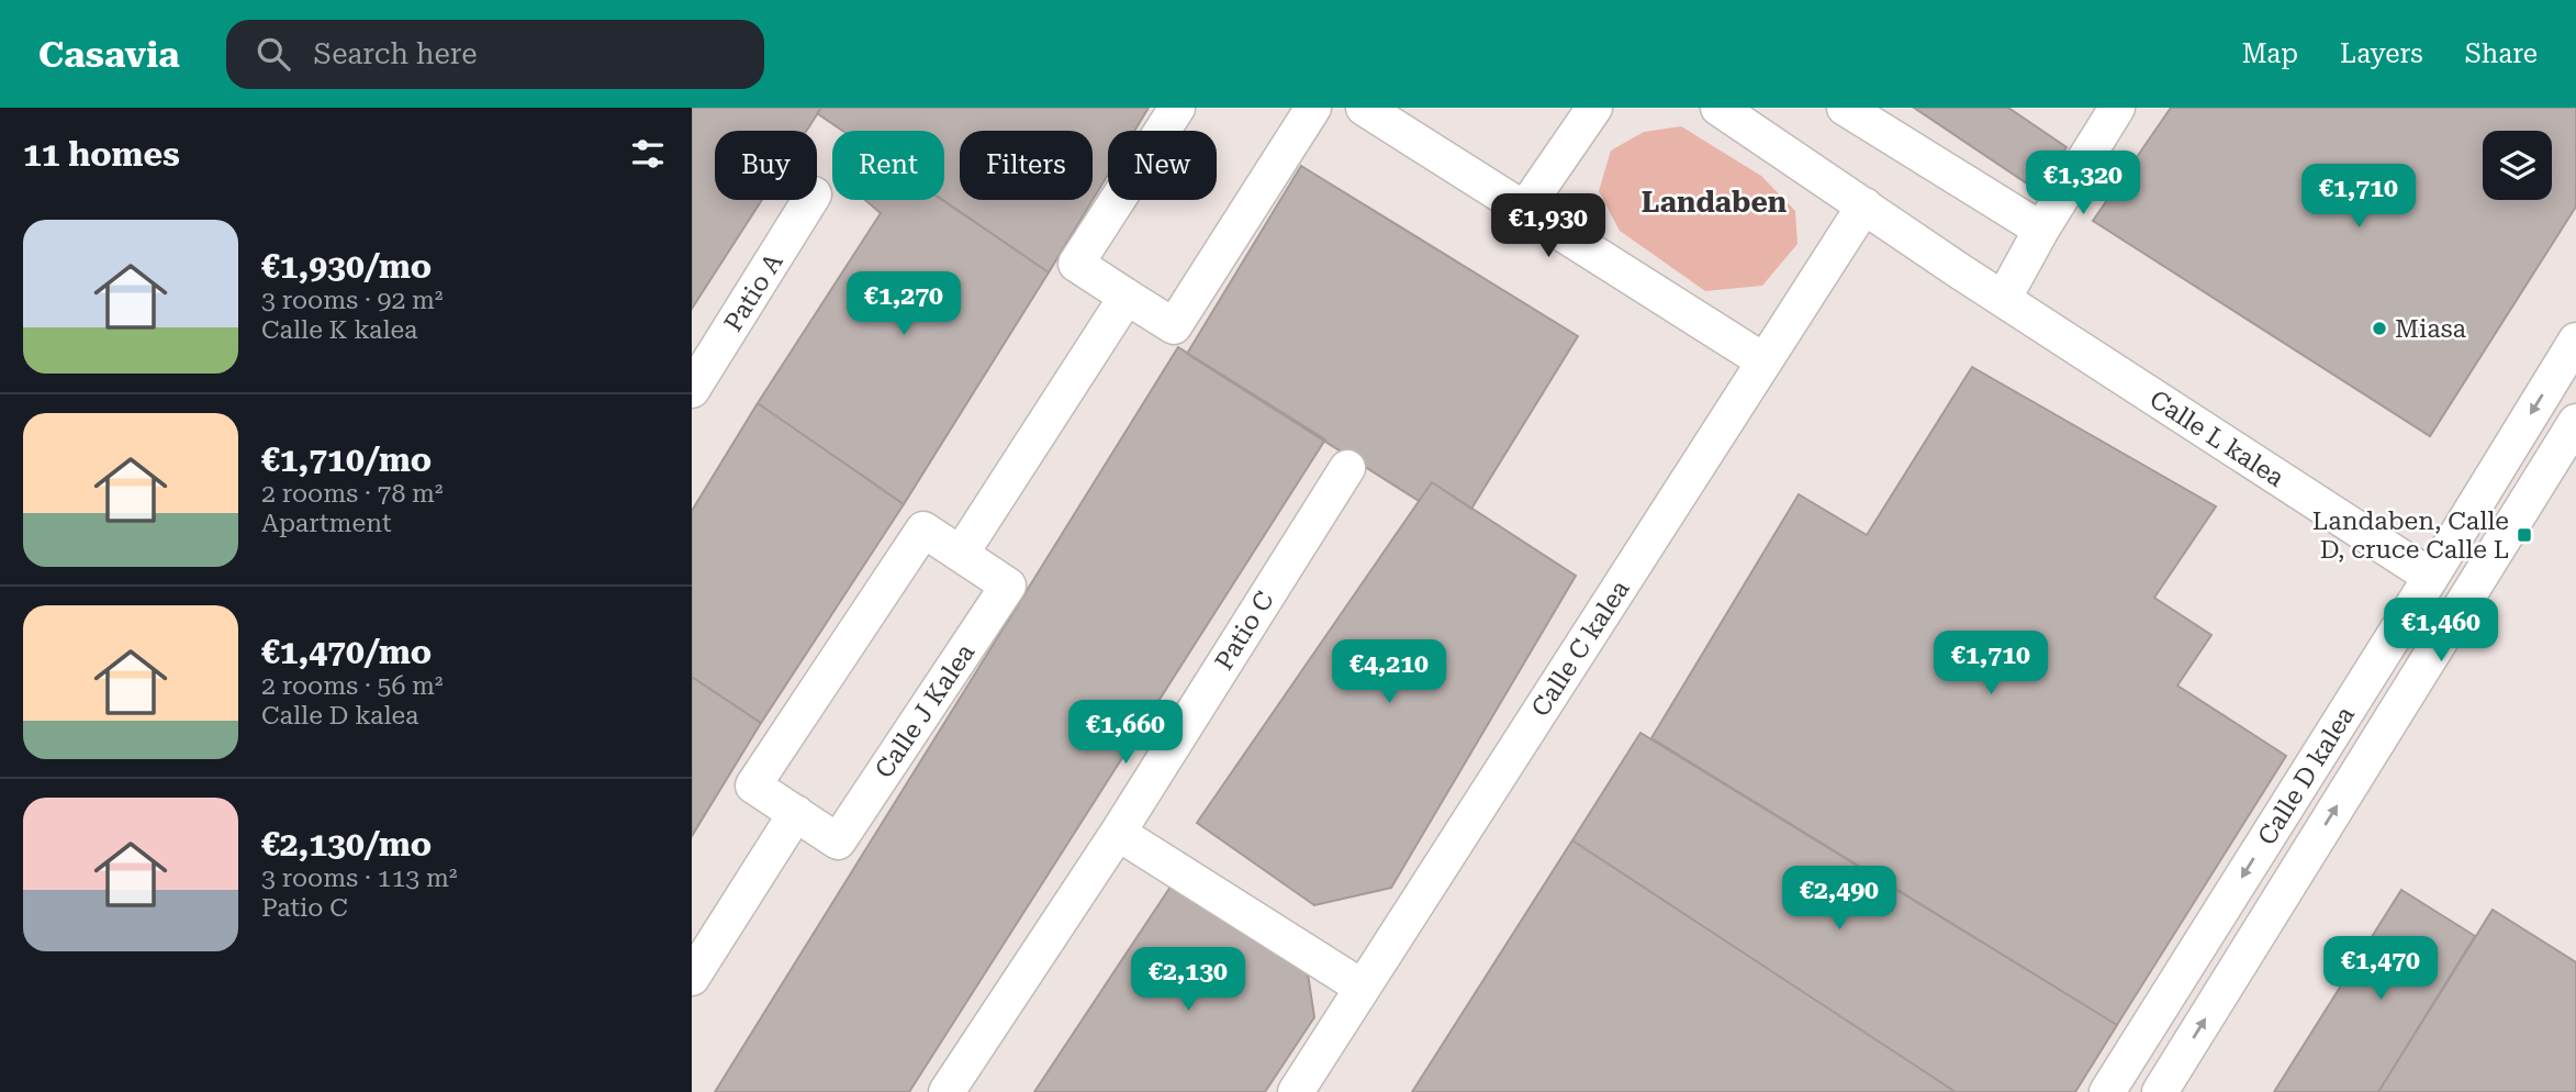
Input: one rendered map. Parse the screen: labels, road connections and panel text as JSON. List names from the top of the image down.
{
  "streets": {
    "street": [
      "Patio A",
      "Calle L kalea",
      "Patio C",
      "Calle C kalea",
      "Calle J Kalea",
      "Calle D kalea"
    ]
  },
  "crossings": [
    ["Calle L kalea", "Calle C kalea"],
    ["Calle L kalea", "Calle D kalea"]
  ],
  "districts": ["Landaben"],
  "places": {
    "other": ["Miasa"],
    "transit": ["Landaben, Calle D, cruce Calle L"]
  },
  "page": {
    "header": "Casavia",
    "search": "Search here",
    "nav": ["Map", "Layers", "Share"],
    "heading": "11 homes",
    "chip": [
      "Buy",
      "Rent",
      "Filters",
      "New"
    ],
    "price": [
      "€1,320",
      "€1,710",
      "€1,930",
      "€1,270",
      "€1,460",
      "€1,710",
      "€4,210",
      "€1,660",
      "€2,490",
      "€1,470",
      "€2,130"
    ],
    "list": [
      {
        "name": "€1,930/mo",
        "note": "3 rooms · 92 m² · Calle K kalea"
      },
      {
        "name": "€1,710/mo",
        "note": "2 rooms · 78 m² · Apartment"
      },
      {
        "name": "€1,470/mo",
        "note": "2 rooms · 56 m² · Calle D kalea"
      },
      {
        "name": "€2,130/mo",
        "note": "3 rooms · 113 m² · Patio C"
      }
    ]
  }
}
